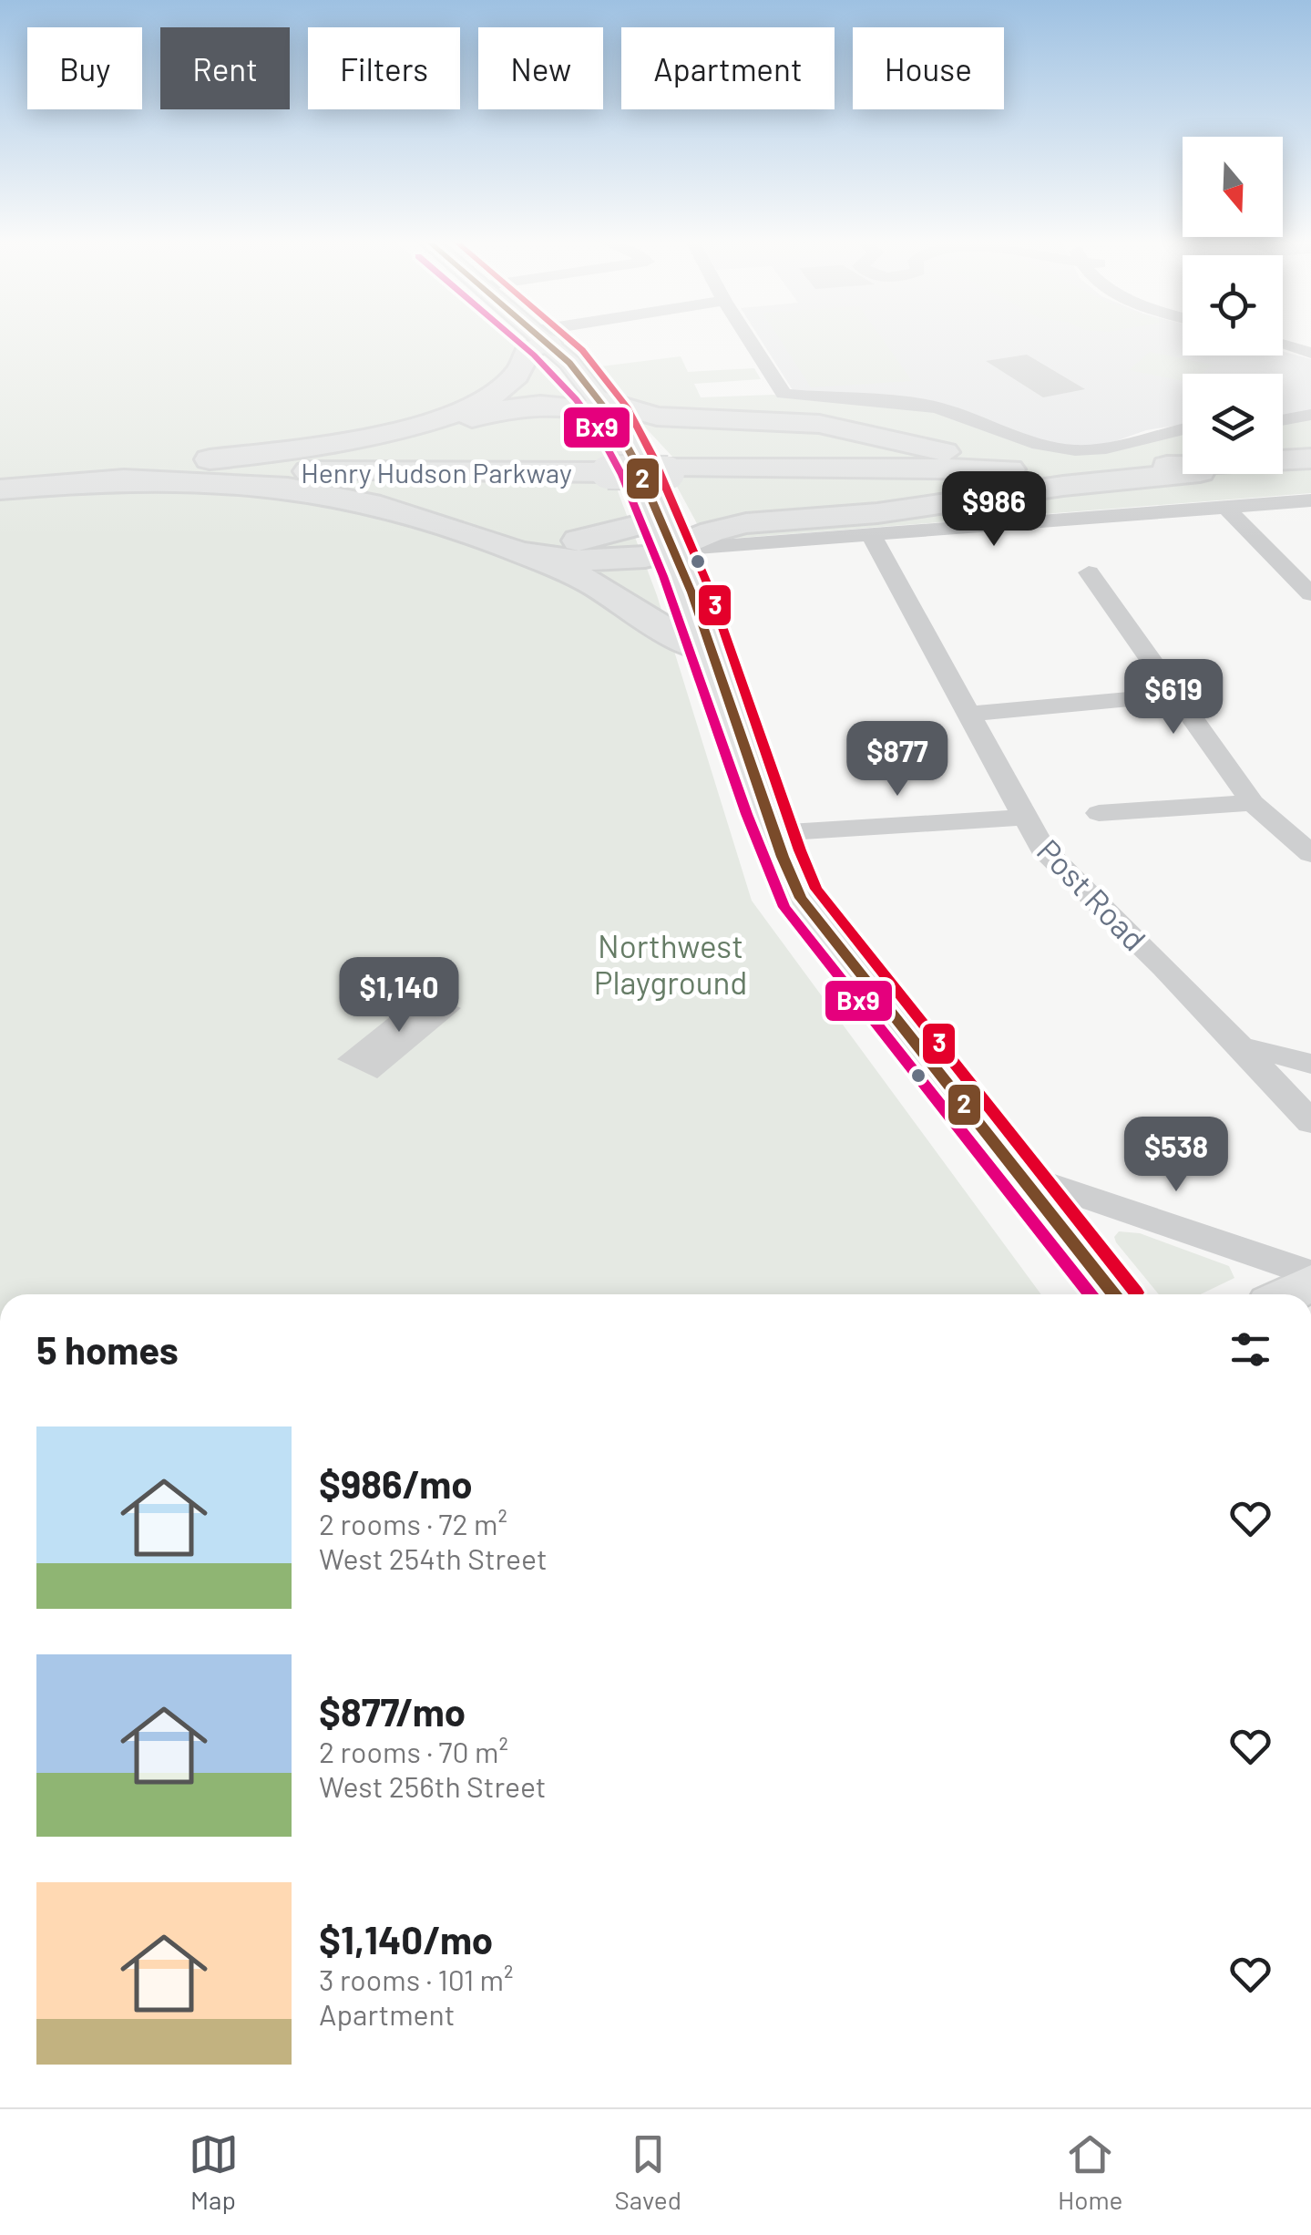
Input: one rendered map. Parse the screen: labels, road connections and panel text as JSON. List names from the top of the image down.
{
  "streets": {
    "highway": ["Henry Hudson Parkway"],
    "street": ["Post Road"]
  },
  "parks": ["Northwest Playground"],
  "lines": ["transit line 2", "transit line Bx9", "transit line 3"],
  "north": "bottom",
  "page": {
    "chip": [
      "Buy",
      "Rent",
      "Filters",
      "New",
      "Apartment",
      "House"
    ],
    "price": [
      "$986",
      "$619",
      "$877",
      "$1,140",
      "$538"
    ],
    "heading": "5 homes",
    "list": [
      {
        "name": "$986/mo",
        "note": "2 rooms · 72 m² · West 254th Street"
      },
      {
        "name": "$877/mo",
        "note": "2 rooms · 70 m² · West 256th Street"
      },
      {
        "name": "$1,140/mo",
        "note": "3 rooms · 101 m² · Apartment"
      }
    ],
    "tabs": ["Map", "Saved", "Home"]
  }
}
